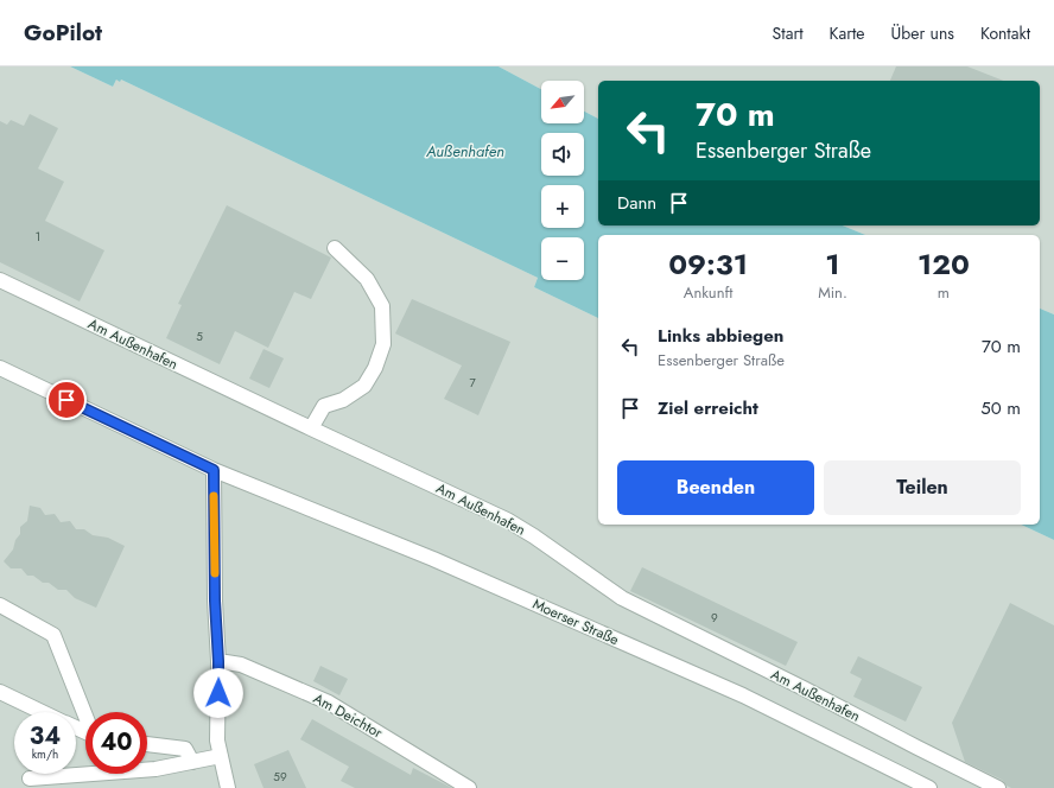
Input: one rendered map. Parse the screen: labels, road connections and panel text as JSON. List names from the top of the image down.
{
  "streets": {
    "street": ["Am Außenhafen", "Moerser Straße", "Am Deichtor"]
  },
  "water": ["Außenhafen"],
  "house_numbers": [
    "1",
    "5",
    "7",
    "9",
    "59"
  ],
  "north": "bottom left",
  "page": {
    "header": "GoPilot",
    "nav": [
      "Start",
      "Karte",
      "Über uns",
      "Kontakt"
    ],
    "map_buttons": ["+", "−"],
    "turn": ["70 m", "Essenberger Straße"],
    "then": "Dann",
    "eta": [
      "09:31",
      "Ankunft",
      "1",
      "Min.",
      "120",
      "m"
    ],
    "list": [
      {
        "name": "Links abbiegen",
        "note": "Essenberger Straße",
        "value": "70 m"
      },
      {
        "name": "Ziel erreicht",
        "value": "50 m"
      }
    ],
    "buttons": ["Beenden", "Teilen"],
    "speed": "34 km/h",
    "limit": "40"
  }
}
